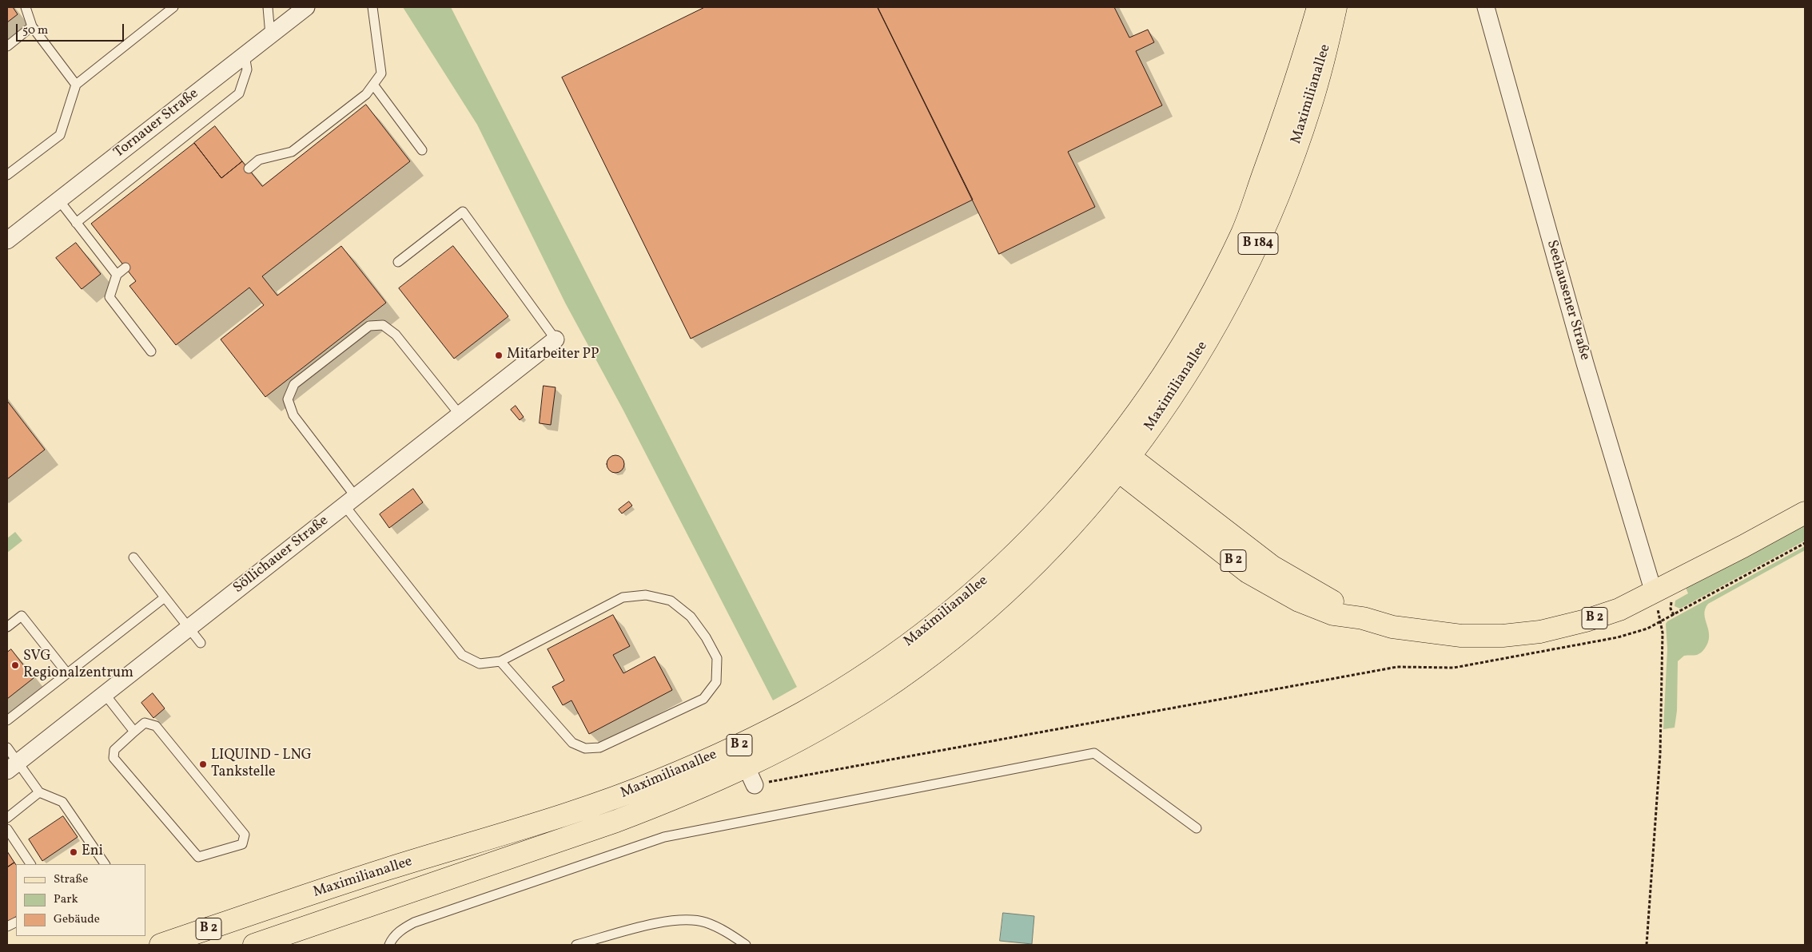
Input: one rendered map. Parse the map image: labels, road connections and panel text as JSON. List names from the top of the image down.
{
  "streets": {
    "main road": ["Maximilianallee", "B 184", "B 2"],
    "street": ["Tornauer Straße", "Seehausener Straße", "Söllichauer Straße"]
  },
  "crossings": [
    ["Maximilianallee", "B 184"],
    ["Maximilianallee", "B 2"],
    ["B 184", "B 2"],
    ["Seehausener Straße", "B 2"]
  ],
  "places": [
    "Mitarbeiter PP",
    "SVG Regionalzentrum",
    "LIQUIND - LNG Tankstelle",
    "Eni"
  ],
  "legend": ["Straße", "Park", "Gebäude"],
  "scale_bar": "50 m"
}
